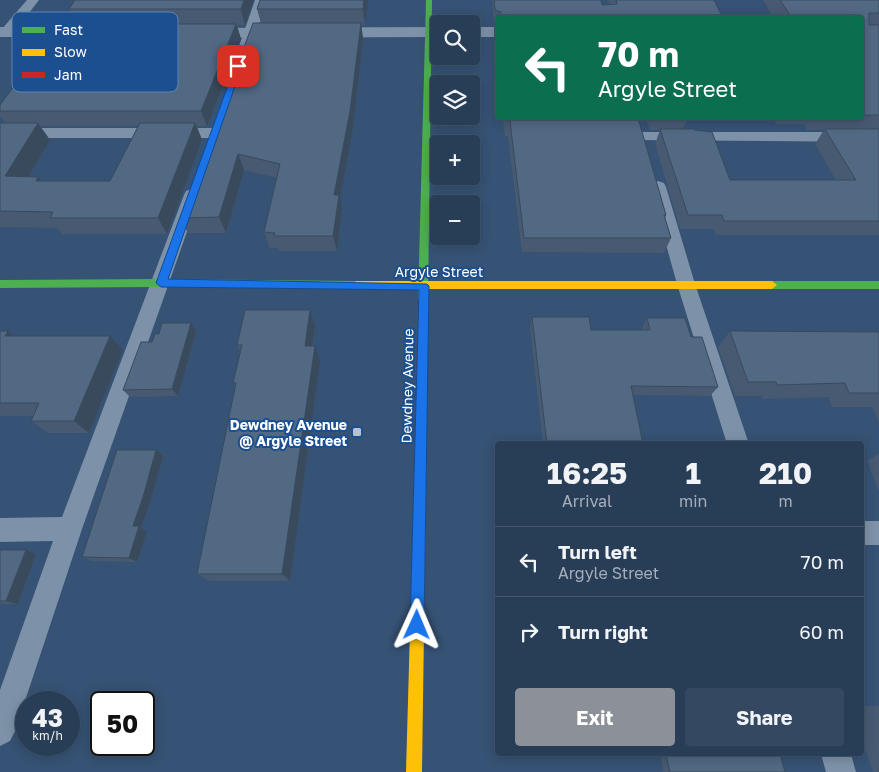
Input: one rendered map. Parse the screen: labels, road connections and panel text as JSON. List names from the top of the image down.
{
  "streets": {
    "main road": ["Argyle Street", "Dewdney Avenue"]
  },
  "crossings": [
    ["Argyle Street", "Dewdney Avenue"]
  ],
  "places": {
    "transit": ["Dewdney Avenue @ Argyle Street"]
  },
  "legend": ["Fast", "Slow", "Jam"],
  "page": {
    "map_buttons": ["+", "−"],
    "turn": ["70 m", "Argyle Street"],
    "eta": [
      "16:25",
      "Arrival",
      "1",
      "min",
      "210",
      "m"
    ],
    "list": [
      {
        "name": "Turn left",
        "note": "Argyle Street",
        "value": "70 m"
      },
      {
        "name": "Turn right",
        "value": "60 m"
      }
    ],
    "buttons": ["Exit", "Share"],
    "speed": "43 km/h",
    "limit": "50"
  }
}
